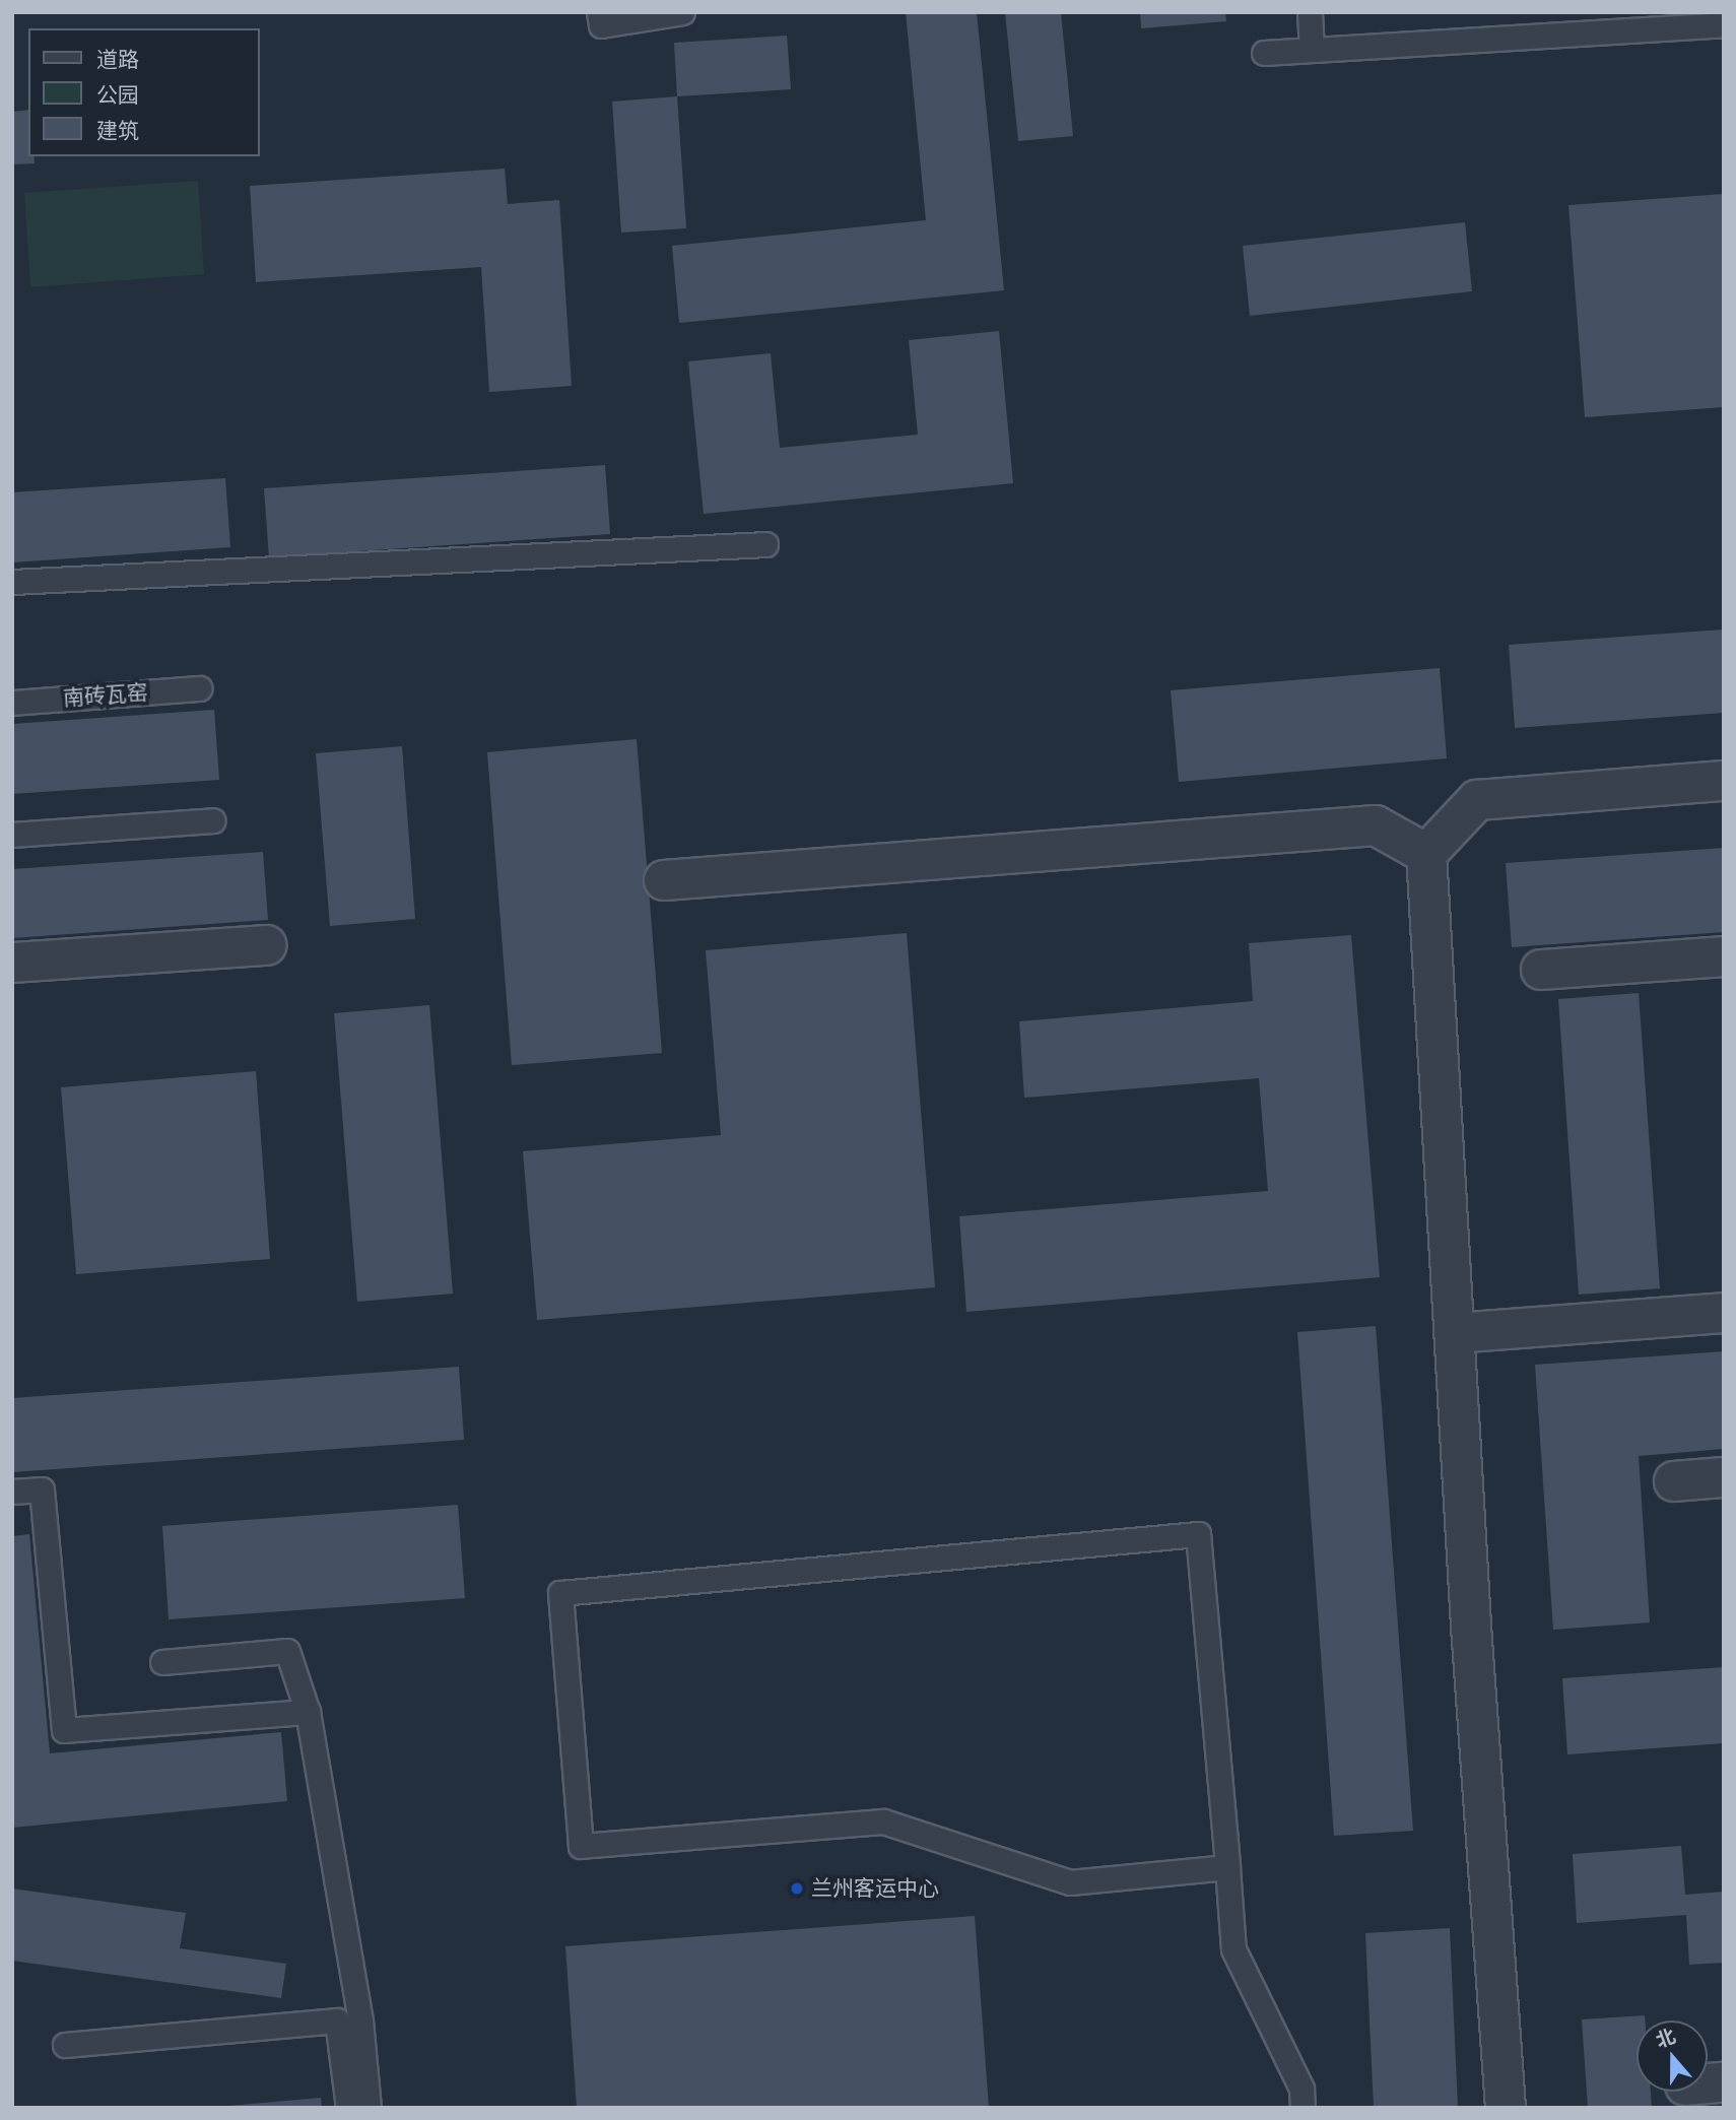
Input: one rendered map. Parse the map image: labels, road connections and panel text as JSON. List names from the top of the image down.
{
  "streets": {
    "lane": ["南砖瓦窑"]
  },
  "places": ["兰州客运中心"],
  "legend": ["道路", "公园", "建筑"],
  "north": "top"
}
